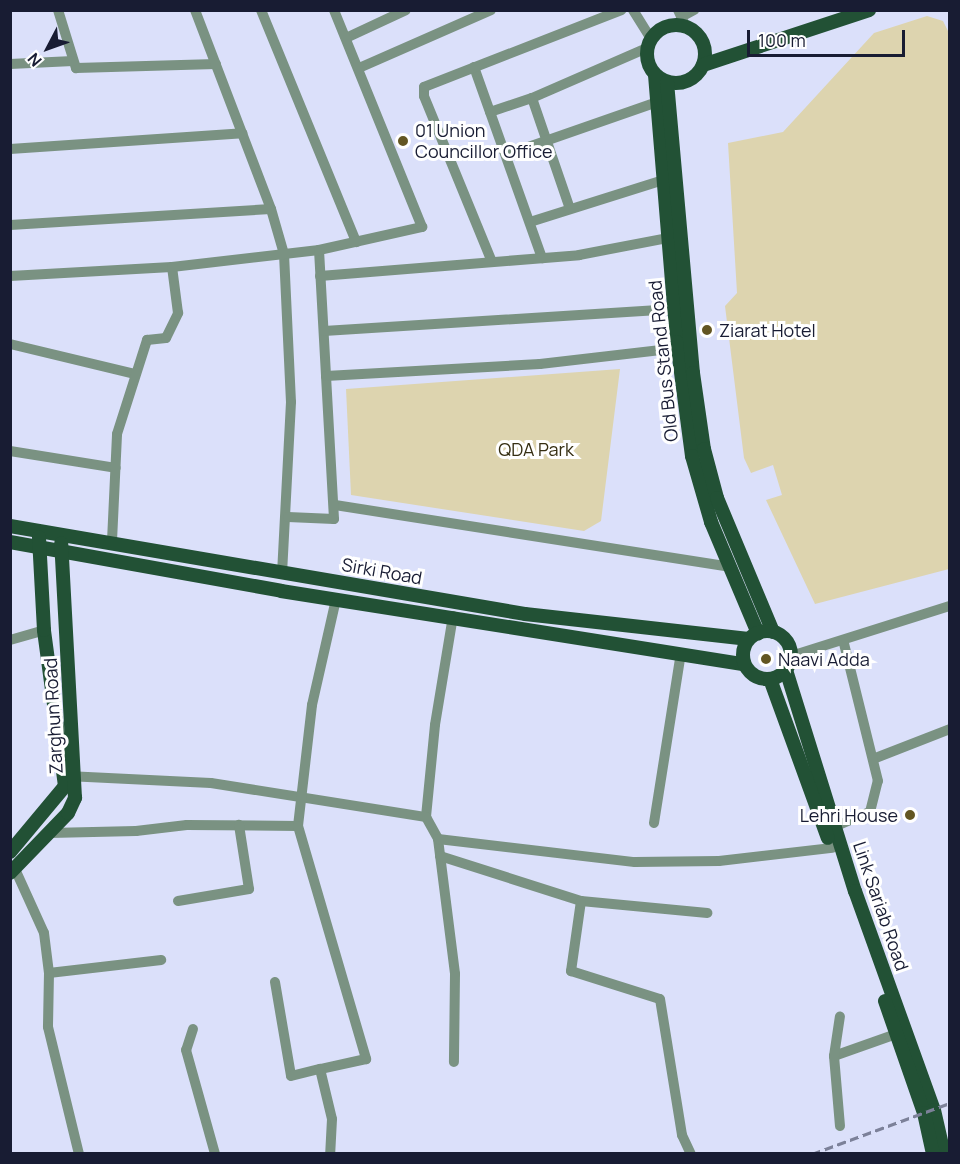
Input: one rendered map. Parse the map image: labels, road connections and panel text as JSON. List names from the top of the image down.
{
  "streets": {
    "main road": [
      "Old Bus Stand Road",
      "Sirki Road",
      "Zarghun Road",
      "Link Sariab Road"
    ]
  },
  "crossings": [
    ["Old Bus Stand Road", "Sirki Road"],
    ["Old Bus Stand Road", "Link Sariab Road"],
    ["Sirki Road", "Zarghun Road"],
    ["Sirki Road", "Link Sariab Road"]
  ],
  "parks": ["QDA Park"],
  "places": [
    "01 Union Councillor Office",
    "Ziarat Hotel",
    "Naavi Adda",
    "Lehri House"
  ],
  "scale_bar": "100 m",
  "north": "bottom left"
}
